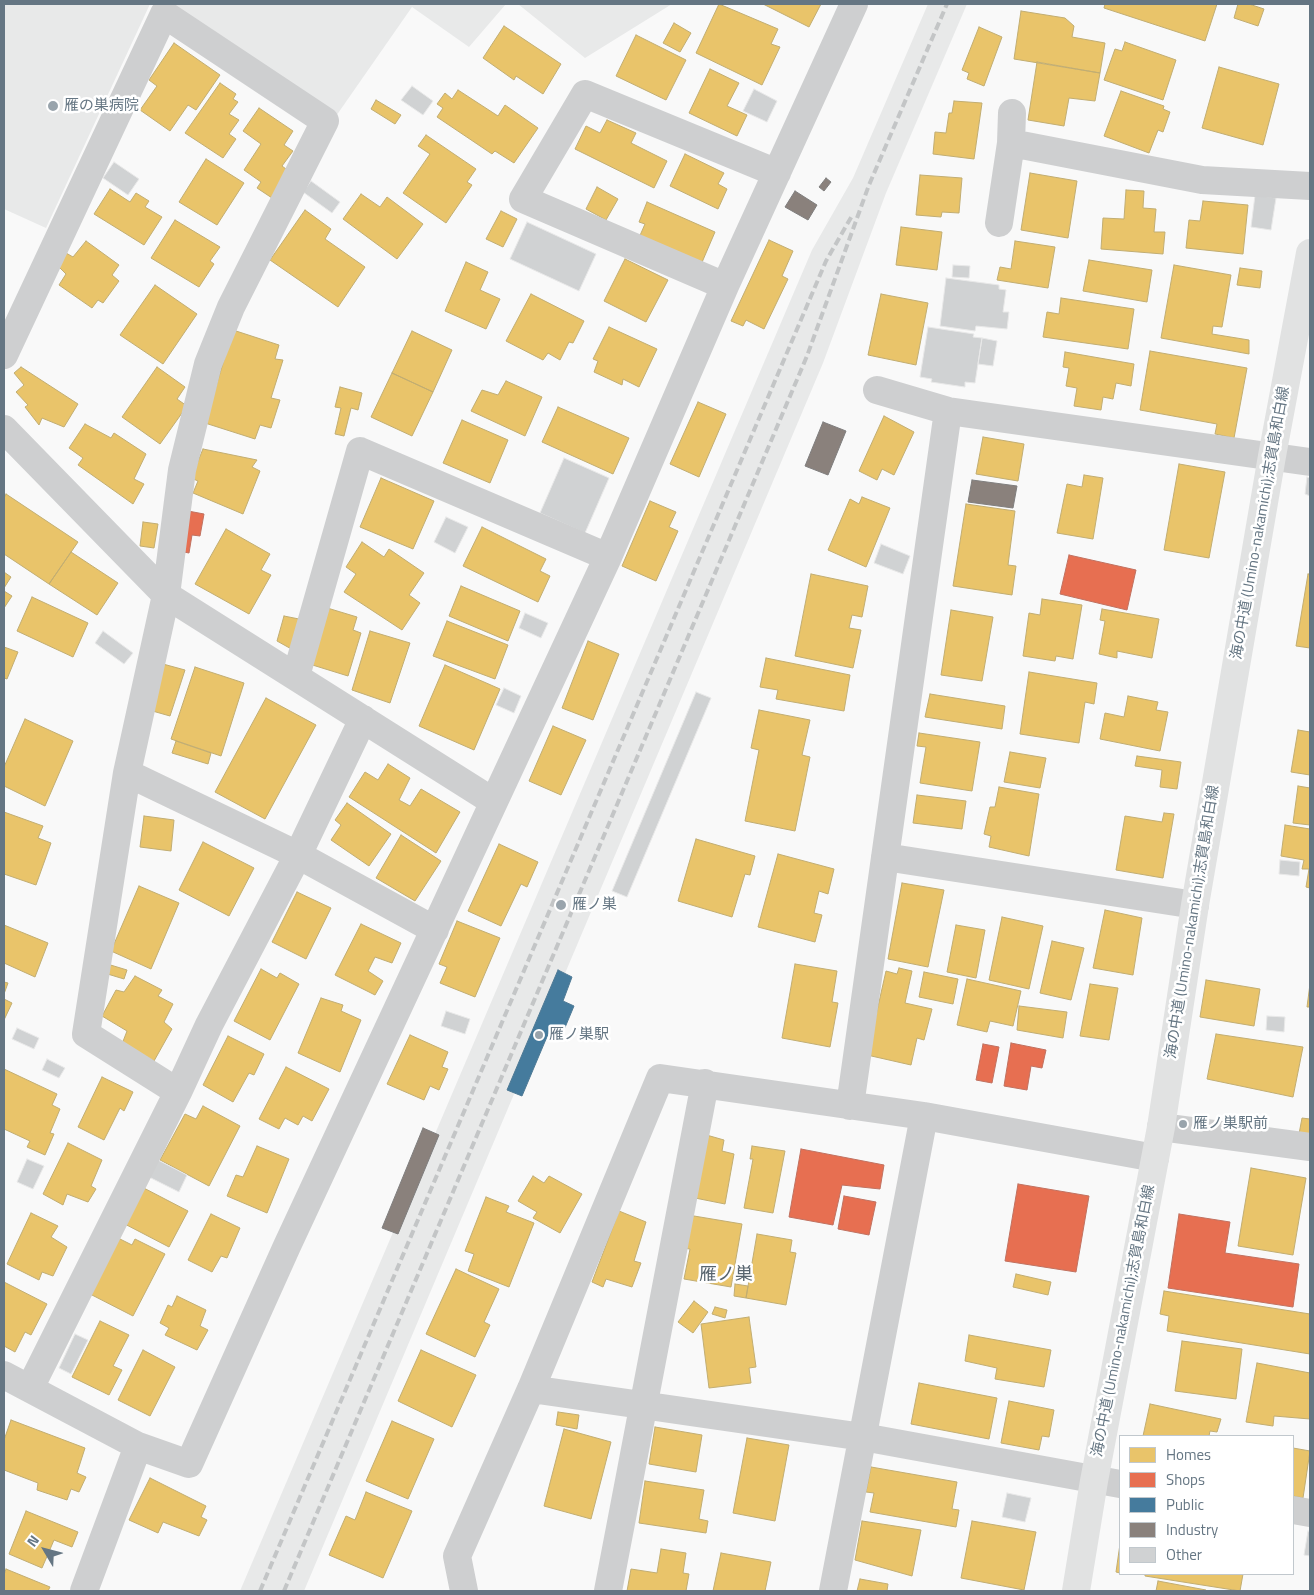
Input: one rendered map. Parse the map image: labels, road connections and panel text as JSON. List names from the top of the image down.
{
  "streets": {
    "main road": ["海の中道 (Umino-nakamichi);志賀島和白線"]
  },
  "districts": ["雁ノ巣"],
  "places": [
    "雁の巣病院",
    "雁ノ巣",
    "雁ノ巣駅",
    "雁ノ巣駅前"
  ],
  "legend": [
    "Homes",
    "Shops",
    "Public",
    "Industry",
    "Other"
  ],
  "north": "top left"
}
